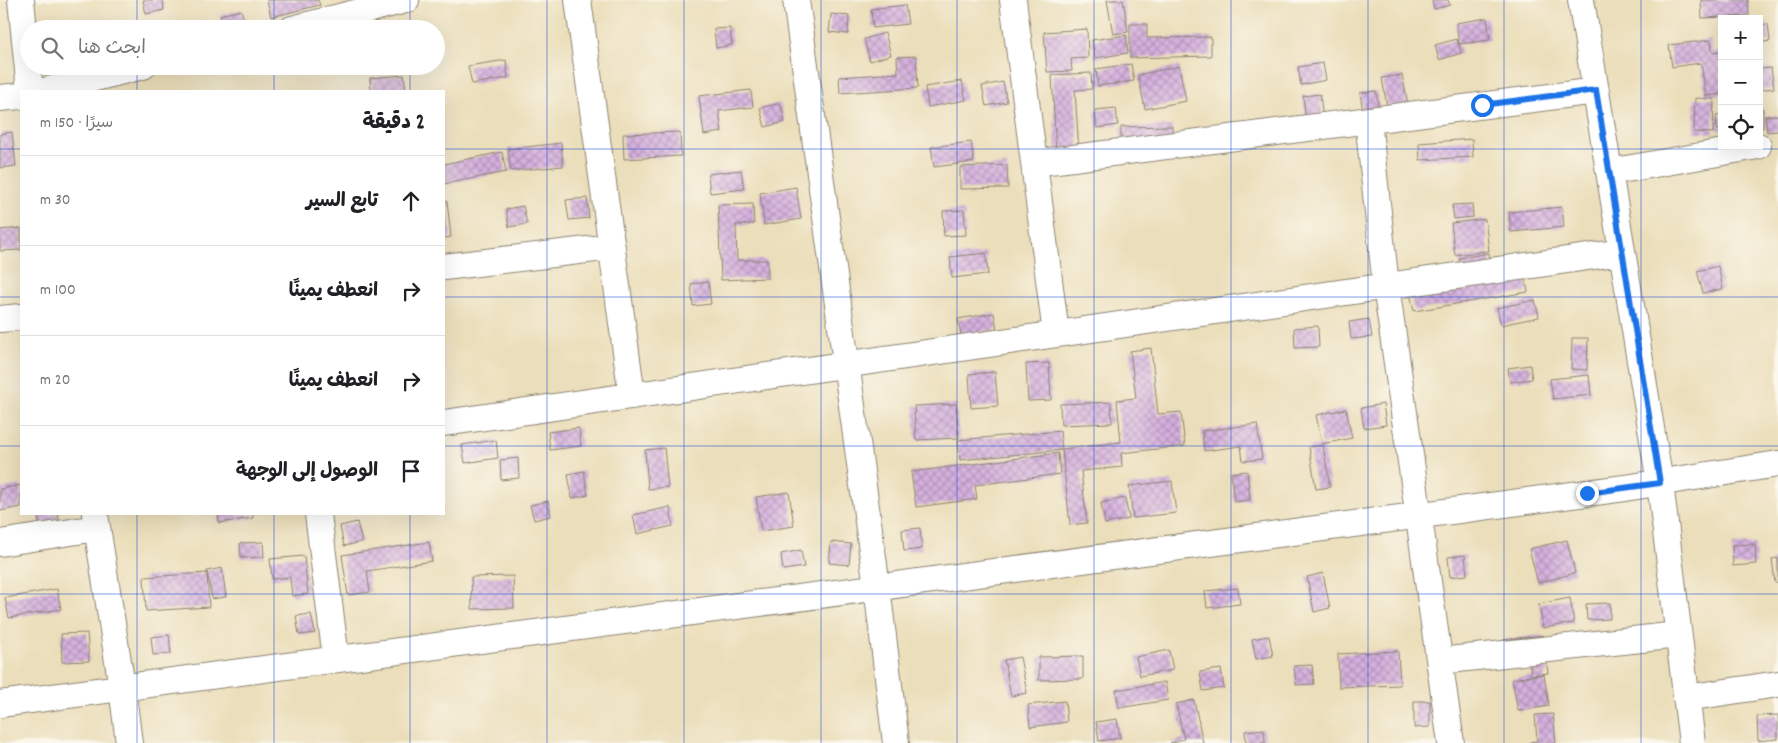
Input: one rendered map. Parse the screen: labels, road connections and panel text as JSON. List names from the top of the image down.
{
  "page": {
    "map_buttons": ["+", "−"],
    "search": "ابحث هنا",
    "heading": ["2 دقيقة", "سيرًا · 150 m"],
    "list": [
      ["تابع السير", "30 m"],
      ["انعطف يمينًا", "100 m"],
      ["انعطف يمينًا", "20 m"],
      "الوصول إلى الوجهة"
    ]
  }
}
